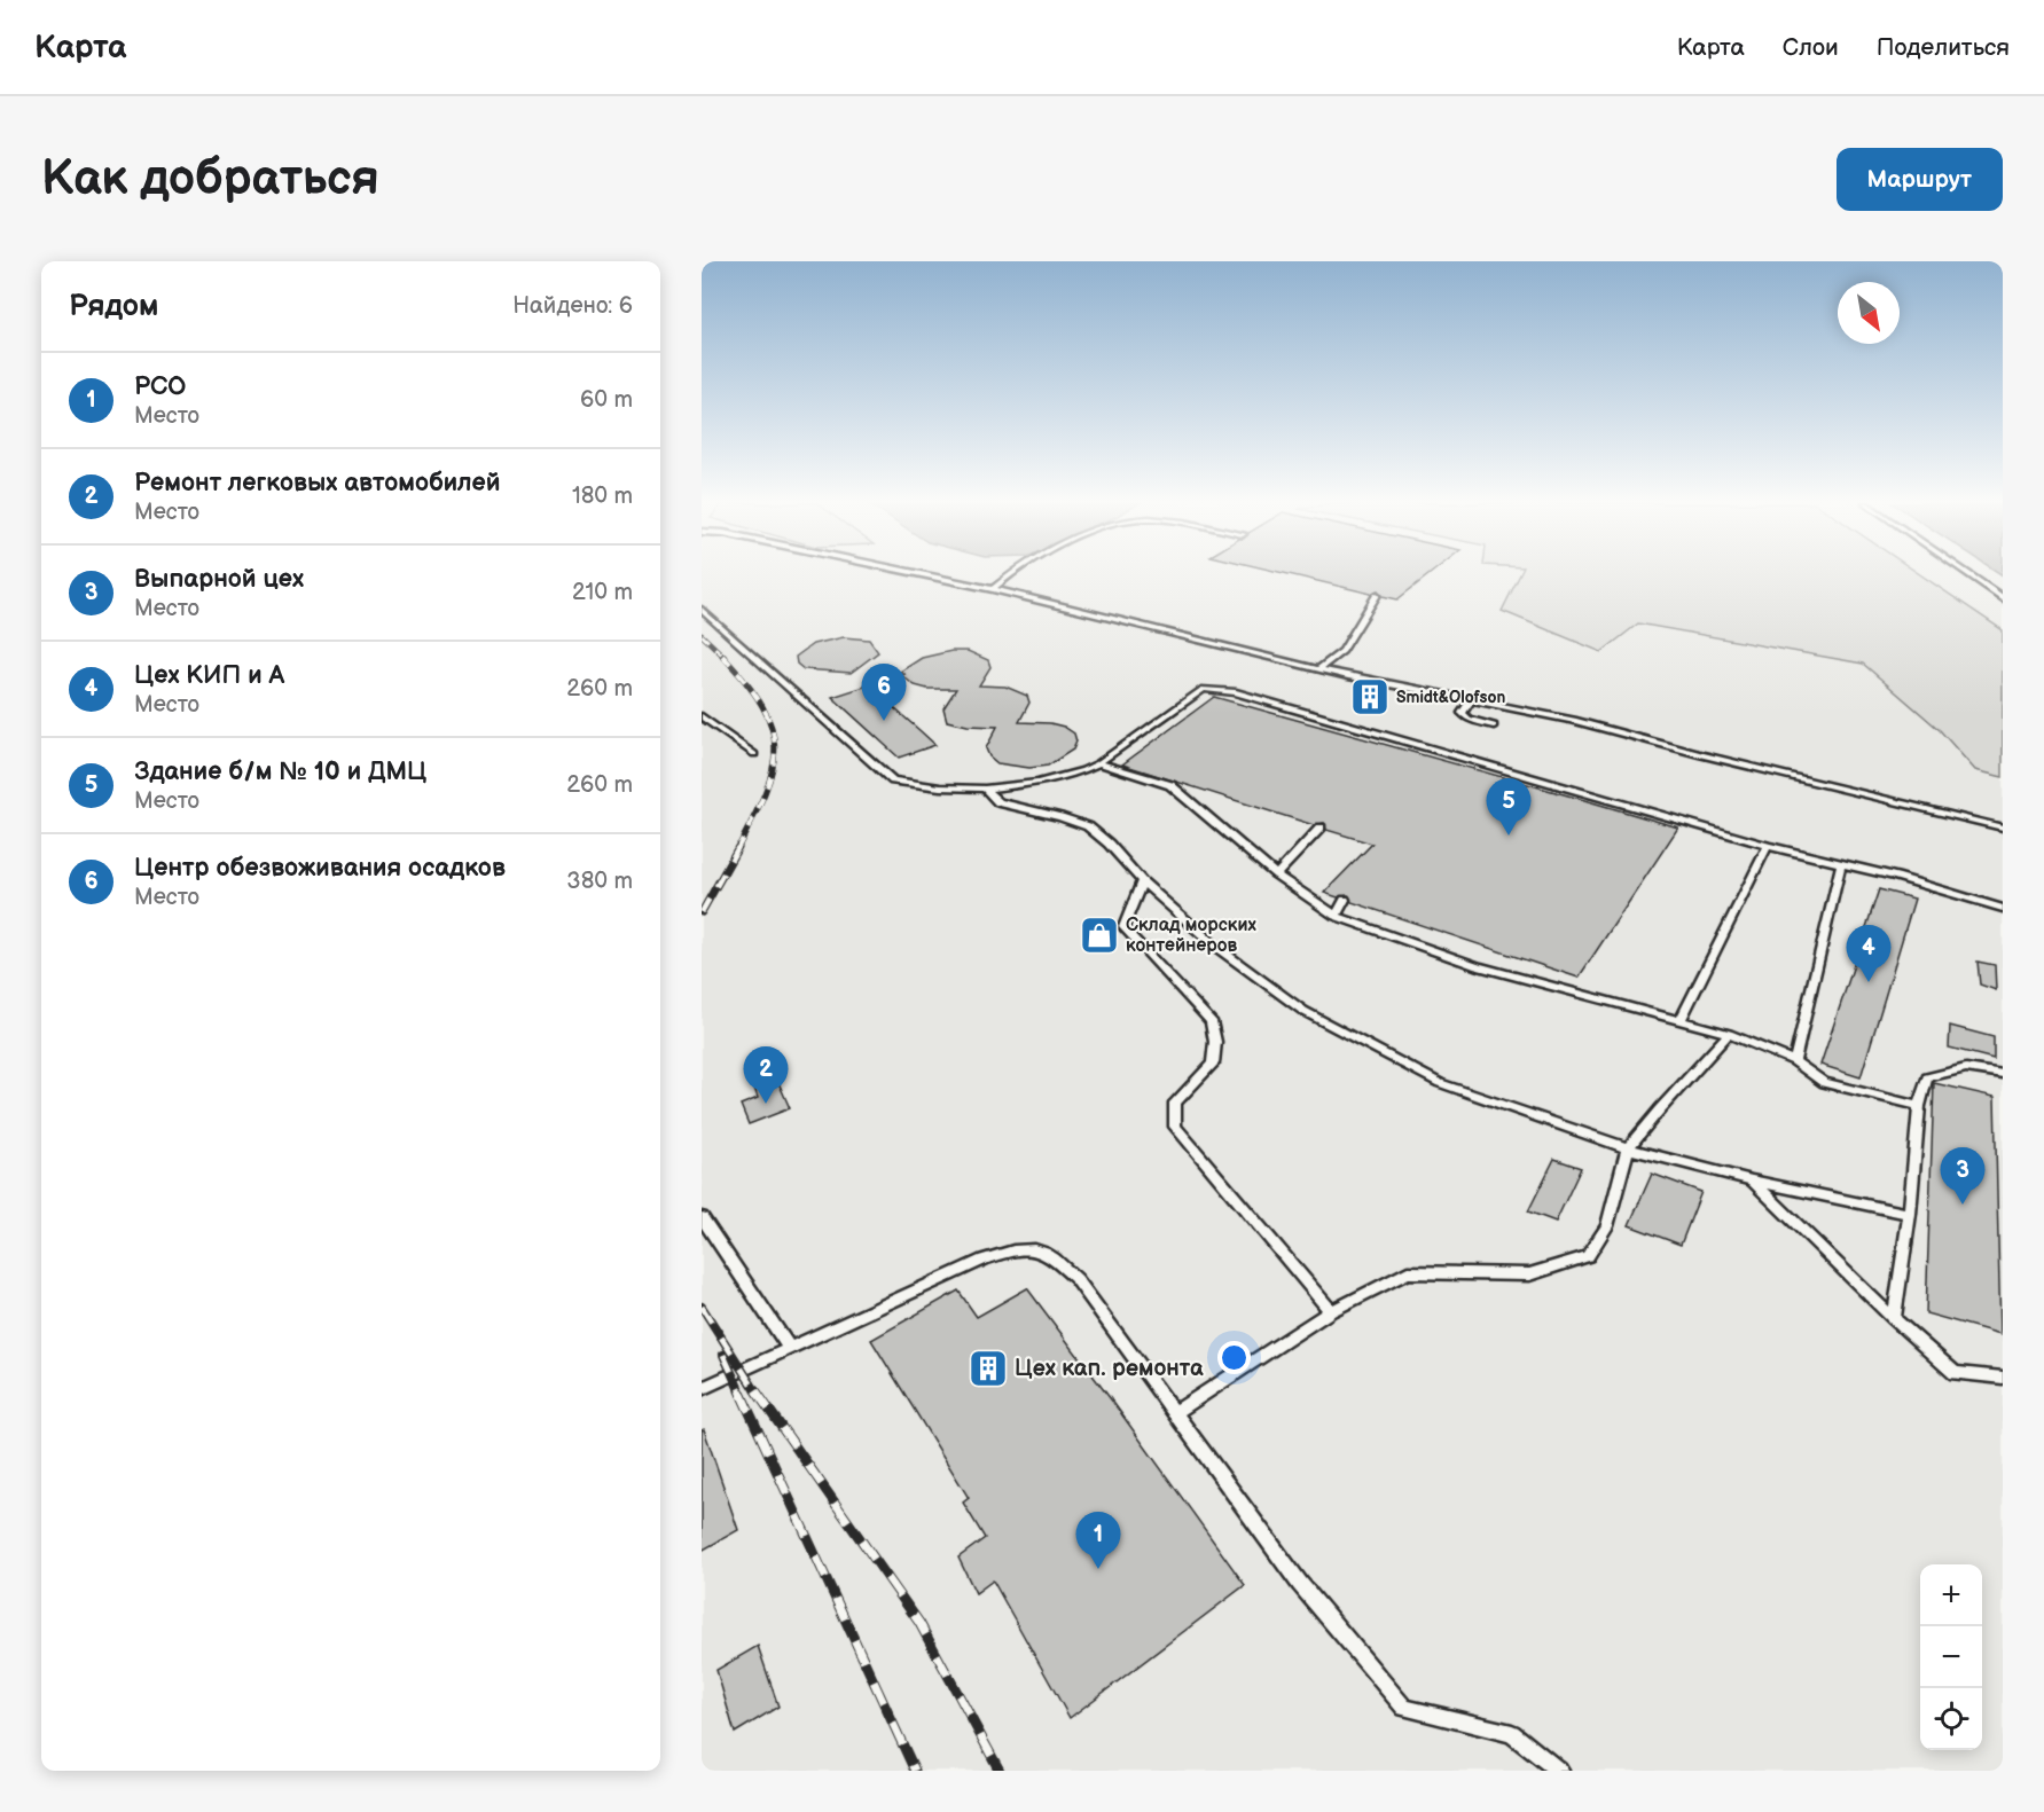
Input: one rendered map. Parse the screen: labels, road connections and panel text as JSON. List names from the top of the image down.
{
  "places": {
    "building": ["Smidt&Olofson", "Цех кап. ремонта"],
    "shop": ["Склад морских контейнеров"]
  },
  "north": "bottom right",
  "page": {
    "header": "Карта",
    "nav": ["Карта", "Слои", "Поделиться"],
    "buttons": "Маршрут",
    "title": "Как добраться",
    "heading": ["Рядом", "Найдено: 6"],
    "list": [
      {
        "mark": "1",
        "name": "РСО",
        "note": "Место",
        "value": "60 m"
      },
      {
        "mark": "2",
        "name": "Ремонт легковых автомобилей",
        "note": "Место",
        "value": "180 m"
      },
      {
        "mark": "3",
        "name": "Выпарной цех",
        "note": "Место",
        "value": "210 m"
      },
      {
        "mark": "4",
        "name": "Цех КИП и А",
        "note": "Место",
        "value": "260 m"
      },
      {
        "mark": "5",
        "name": "Здание б/м № 10 и ДМЦ",
        "note": "Место",
        "value": "260 m"
      },
      {
        "mark": "6",
        "name": "Центр обезвоживания осадков",
        "note": "Место",
        "value": "380 m"
      }
    ],
    "pins": [
      "6",
      "5",
      "4",
      "2",
      "3",
      "1"
    ],
    "map_buttons": ["+", "−"]
  }
}
